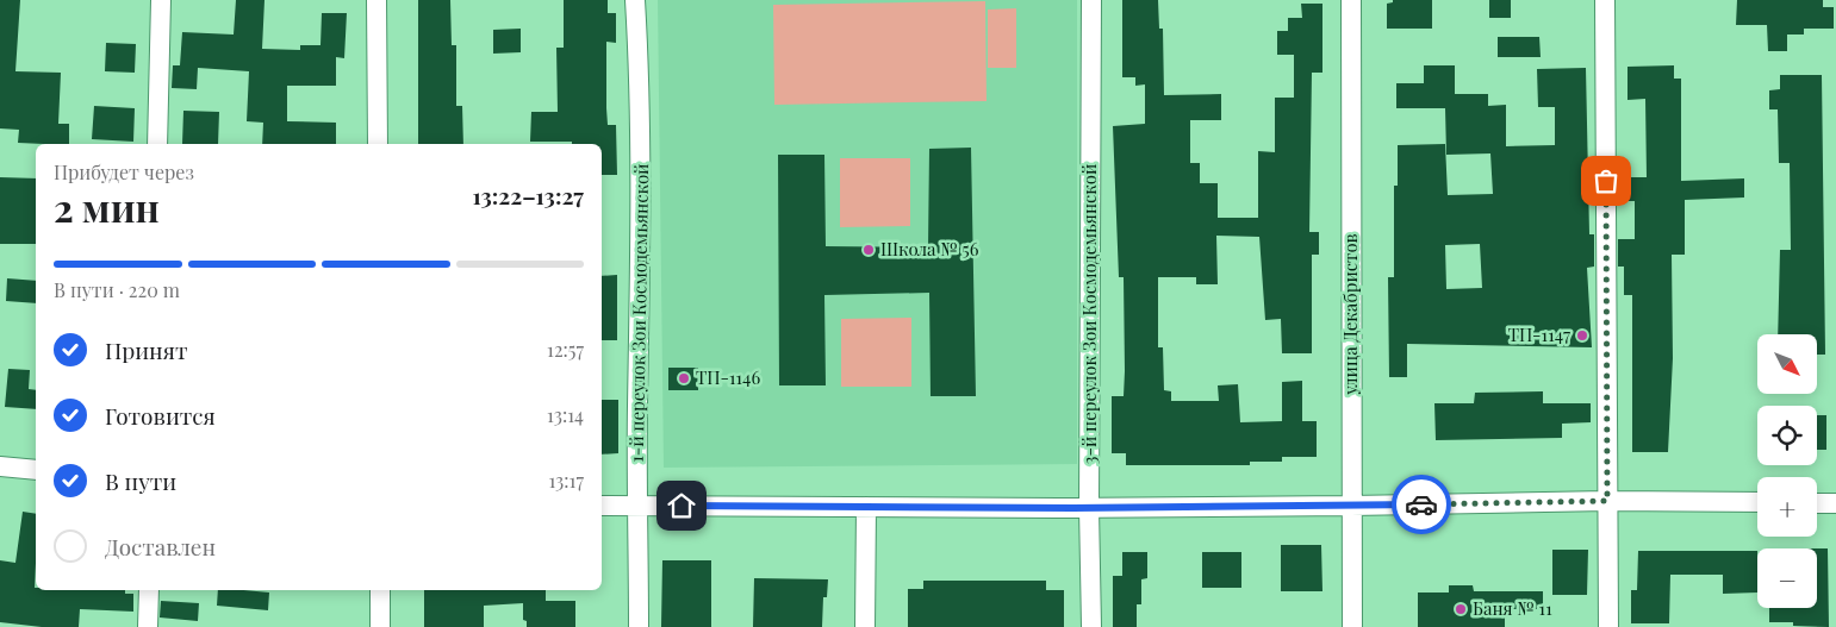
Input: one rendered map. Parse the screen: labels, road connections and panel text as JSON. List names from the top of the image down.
{
  "streets": {
    "street": ["1-й переулок Зои Космодемьянской", "3-й переулок Зои Космодемьянской", "улица Декабристов"]
  },
  "places": [
    "Школа № 56",
    "ТП-1147",
    "ТП-1146",
    "Баня № 11"
  ],
  "north": "bottom right",
  "page": {
    "heading": ["2 мин", "Прибудет через", "13:22–13:27"],
    "bar": "В пути · 220 m",
    "list": [
      ["Принят", "12:57"],
      ["Готовится", "13:14"],
      ["В пути", "13:17"],
      "Доставлен"
    ],
    "map_buttons": ["+", "−"]
  }
}
